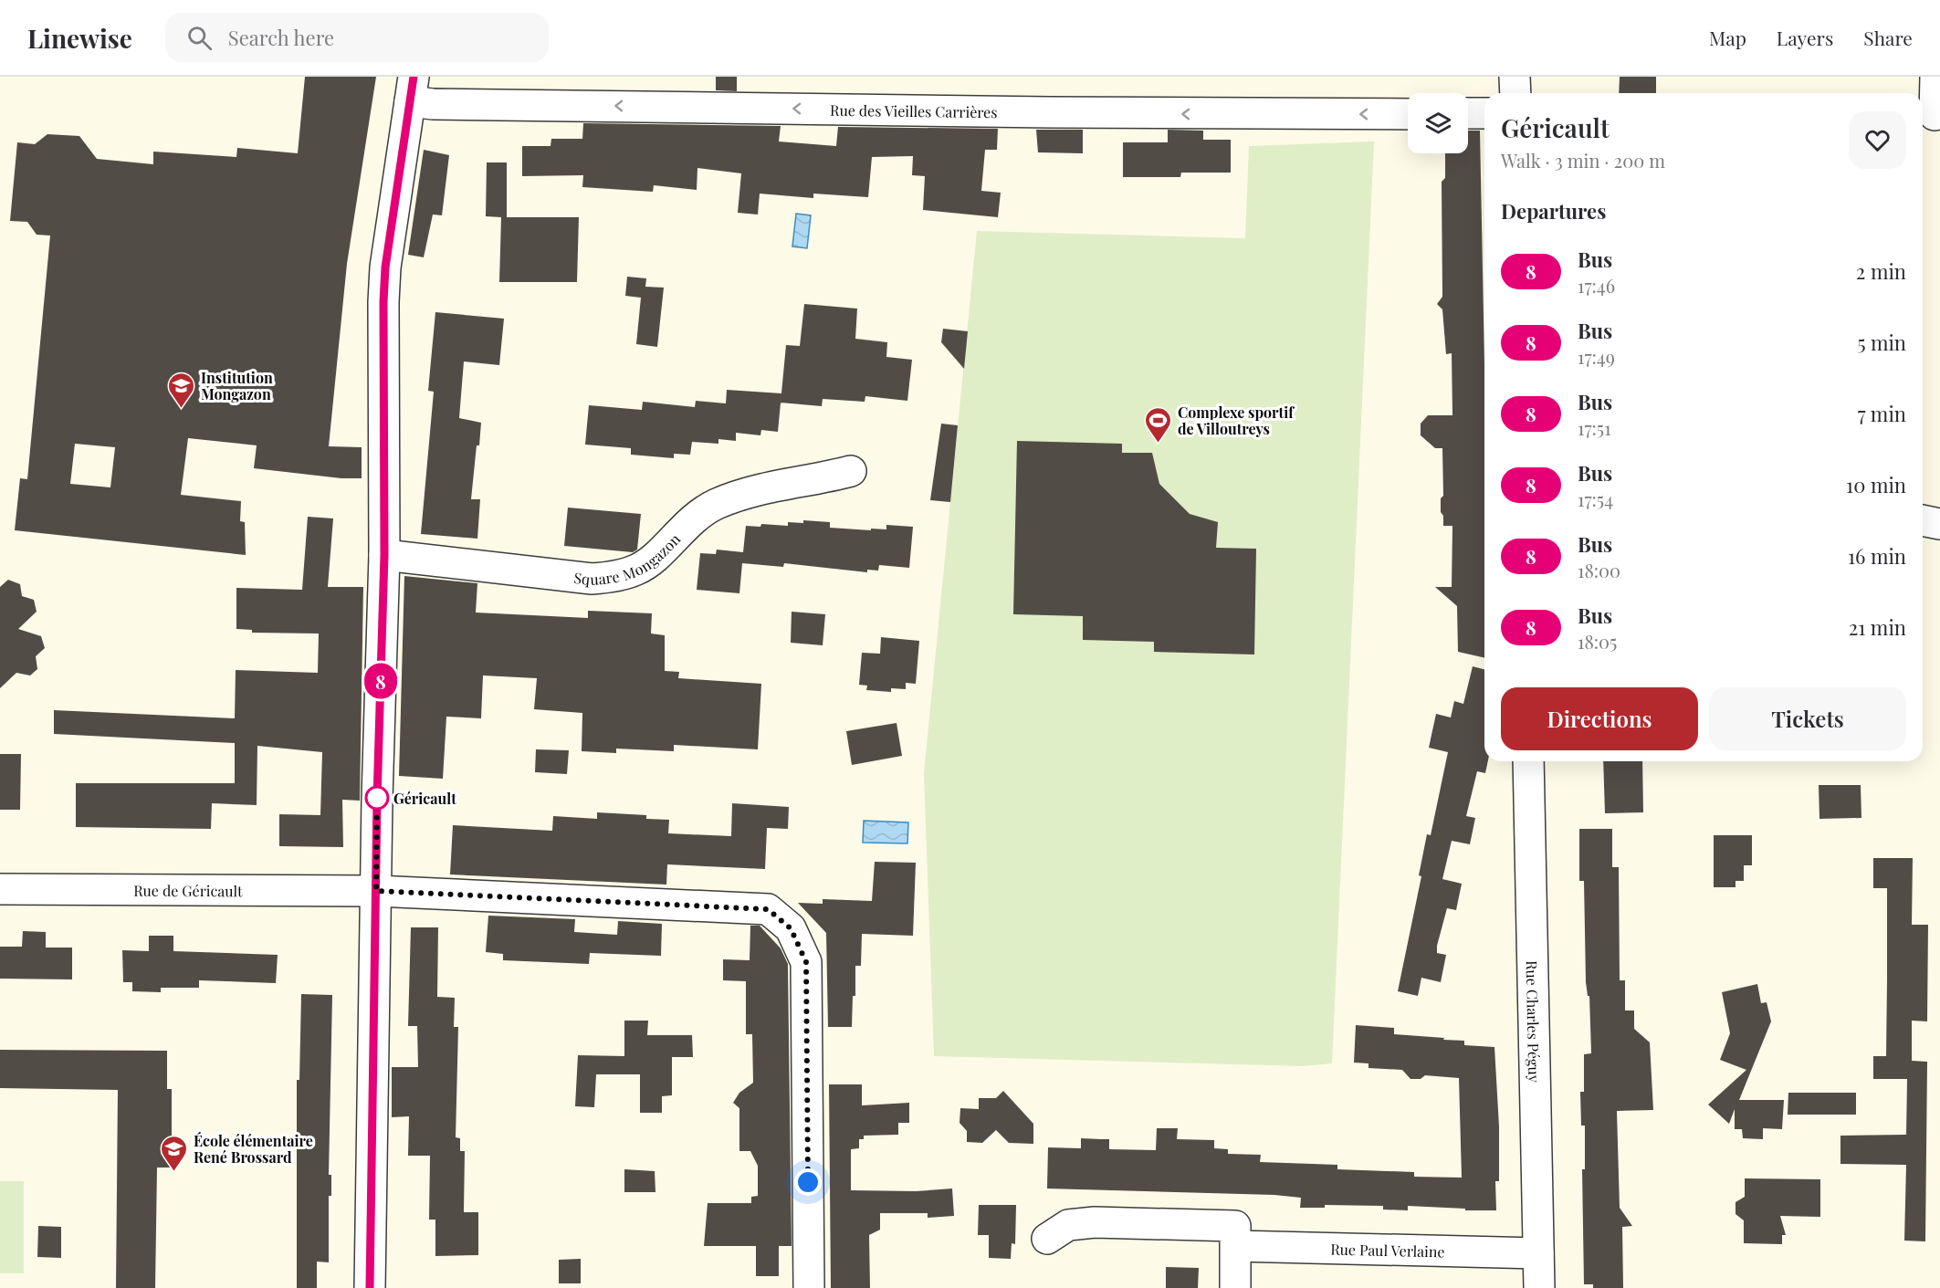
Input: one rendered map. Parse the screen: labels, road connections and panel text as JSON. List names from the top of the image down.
{
  "streets": {
    "street": [
      "Rue des Vieilles Carrières",
      "Square Mongazon",
      "Rue de Géricault",
      "Rue Charles Péguy",
      "Rue Paul Verlaine"
    ]
  },
  "crossings": [
    ["Rue Charles Péguy", "Rue Paul Verlaine"]
  ],
  "one_way": ["Rue des Vieilles Carrières"],
  "places": {
    "school or university": ["Institution Mongazon", "École élémentaire René Brossard"],
    "sports": ["Complexe sportif de Villoutreys"],
    "other": ["Géricault"]
  },
  "lines": ["bus line 8"],
  "page": {
    "header": "Linewise",
    "search": "Search here",
    "nav": ["Map", "Layers", "Share"],
    "on_map": "8",
    "heading": [
      ["Géricault", "Walk · 3 min · 200 m"],
      "Departures"
    ],
    "list": [
      {
        "mark": "8",
        "name": "Bus",
        "note": "17:46",
        "value": "2 min"
      },
      {
        "mark": "8",
        "name": "Bus",
        "note": "17:49",
        "value": "5 min"
      },
      {
        "mark": "8",
        "name": "Bus",
        "note": "17:51",
        "value": "7 min"
      },
      {
        "mark": "8",
        "name": "Bus",
        "note": "17:54",
        "value": "10 min"
      },
      {
        "mark": "8",
        "name": "Bus",
        "note": "18:00",
        "value": "16 min"
      },
      {
        "mark": "8",
        "name": "Bus",
        "note": "18:05",
        "value": "21 min"
      }
    ],
    "buttons": ["Directions", "Tickets"]
  }
}
